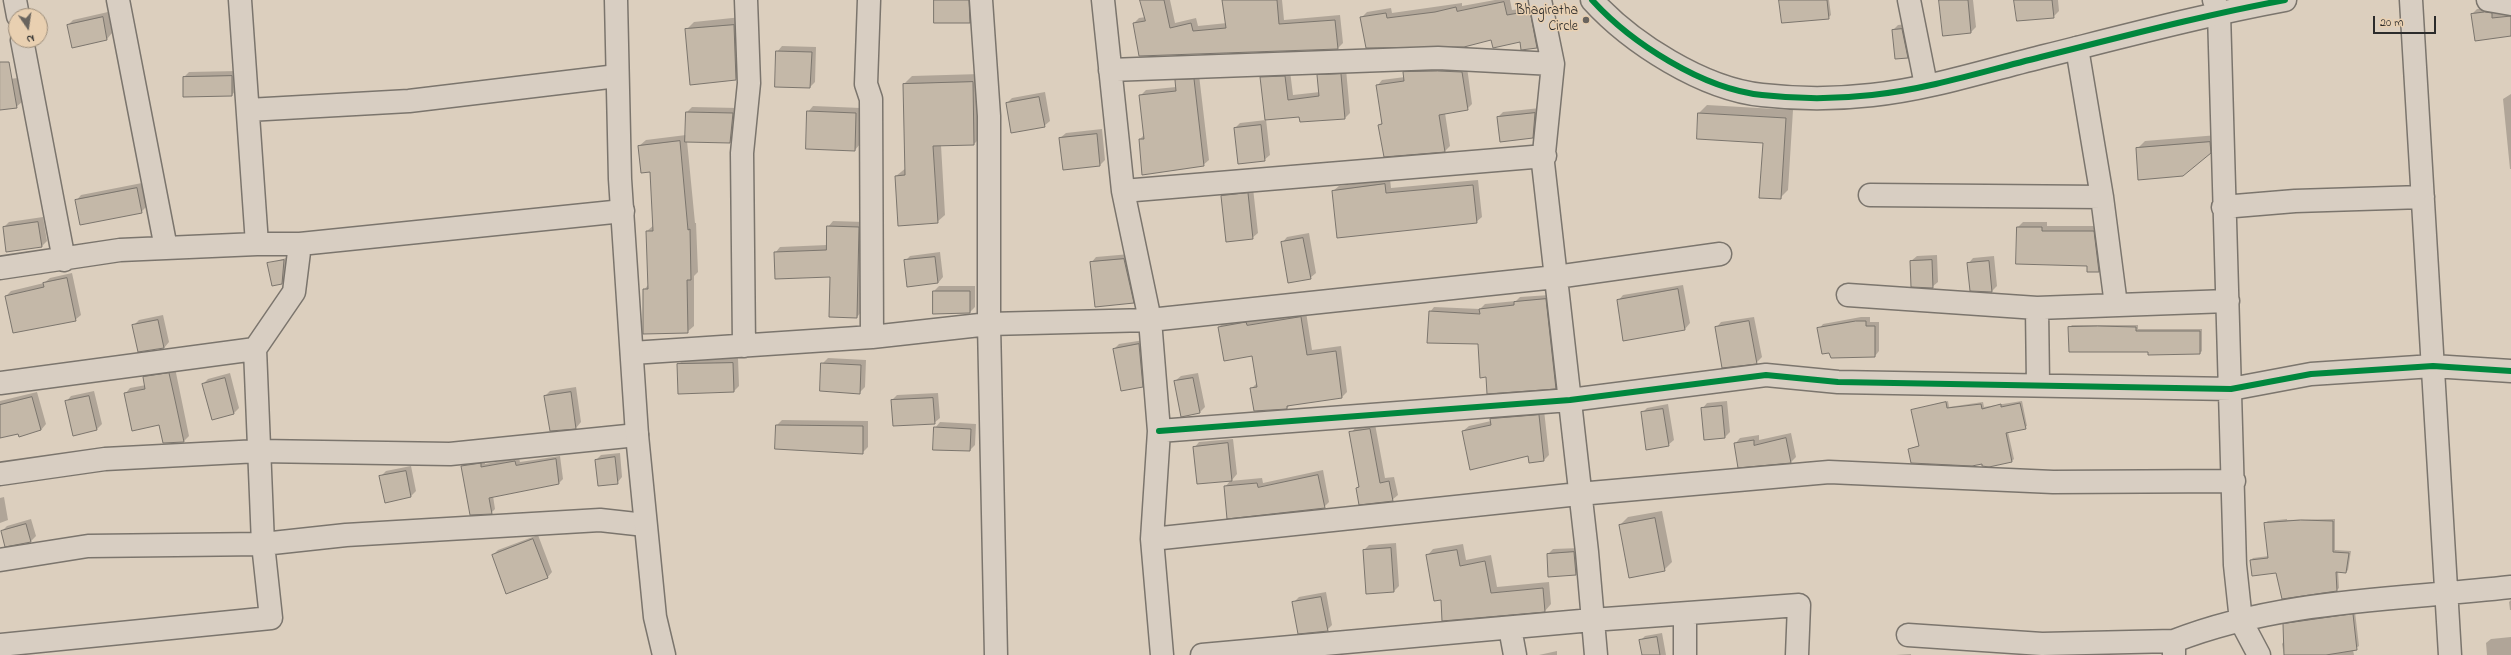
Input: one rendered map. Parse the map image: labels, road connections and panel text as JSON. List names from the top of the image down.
{
  "places": ["Bhagiratha Circle"],
  "scale_bar": "20 m",
  "north": "bottom"
}
